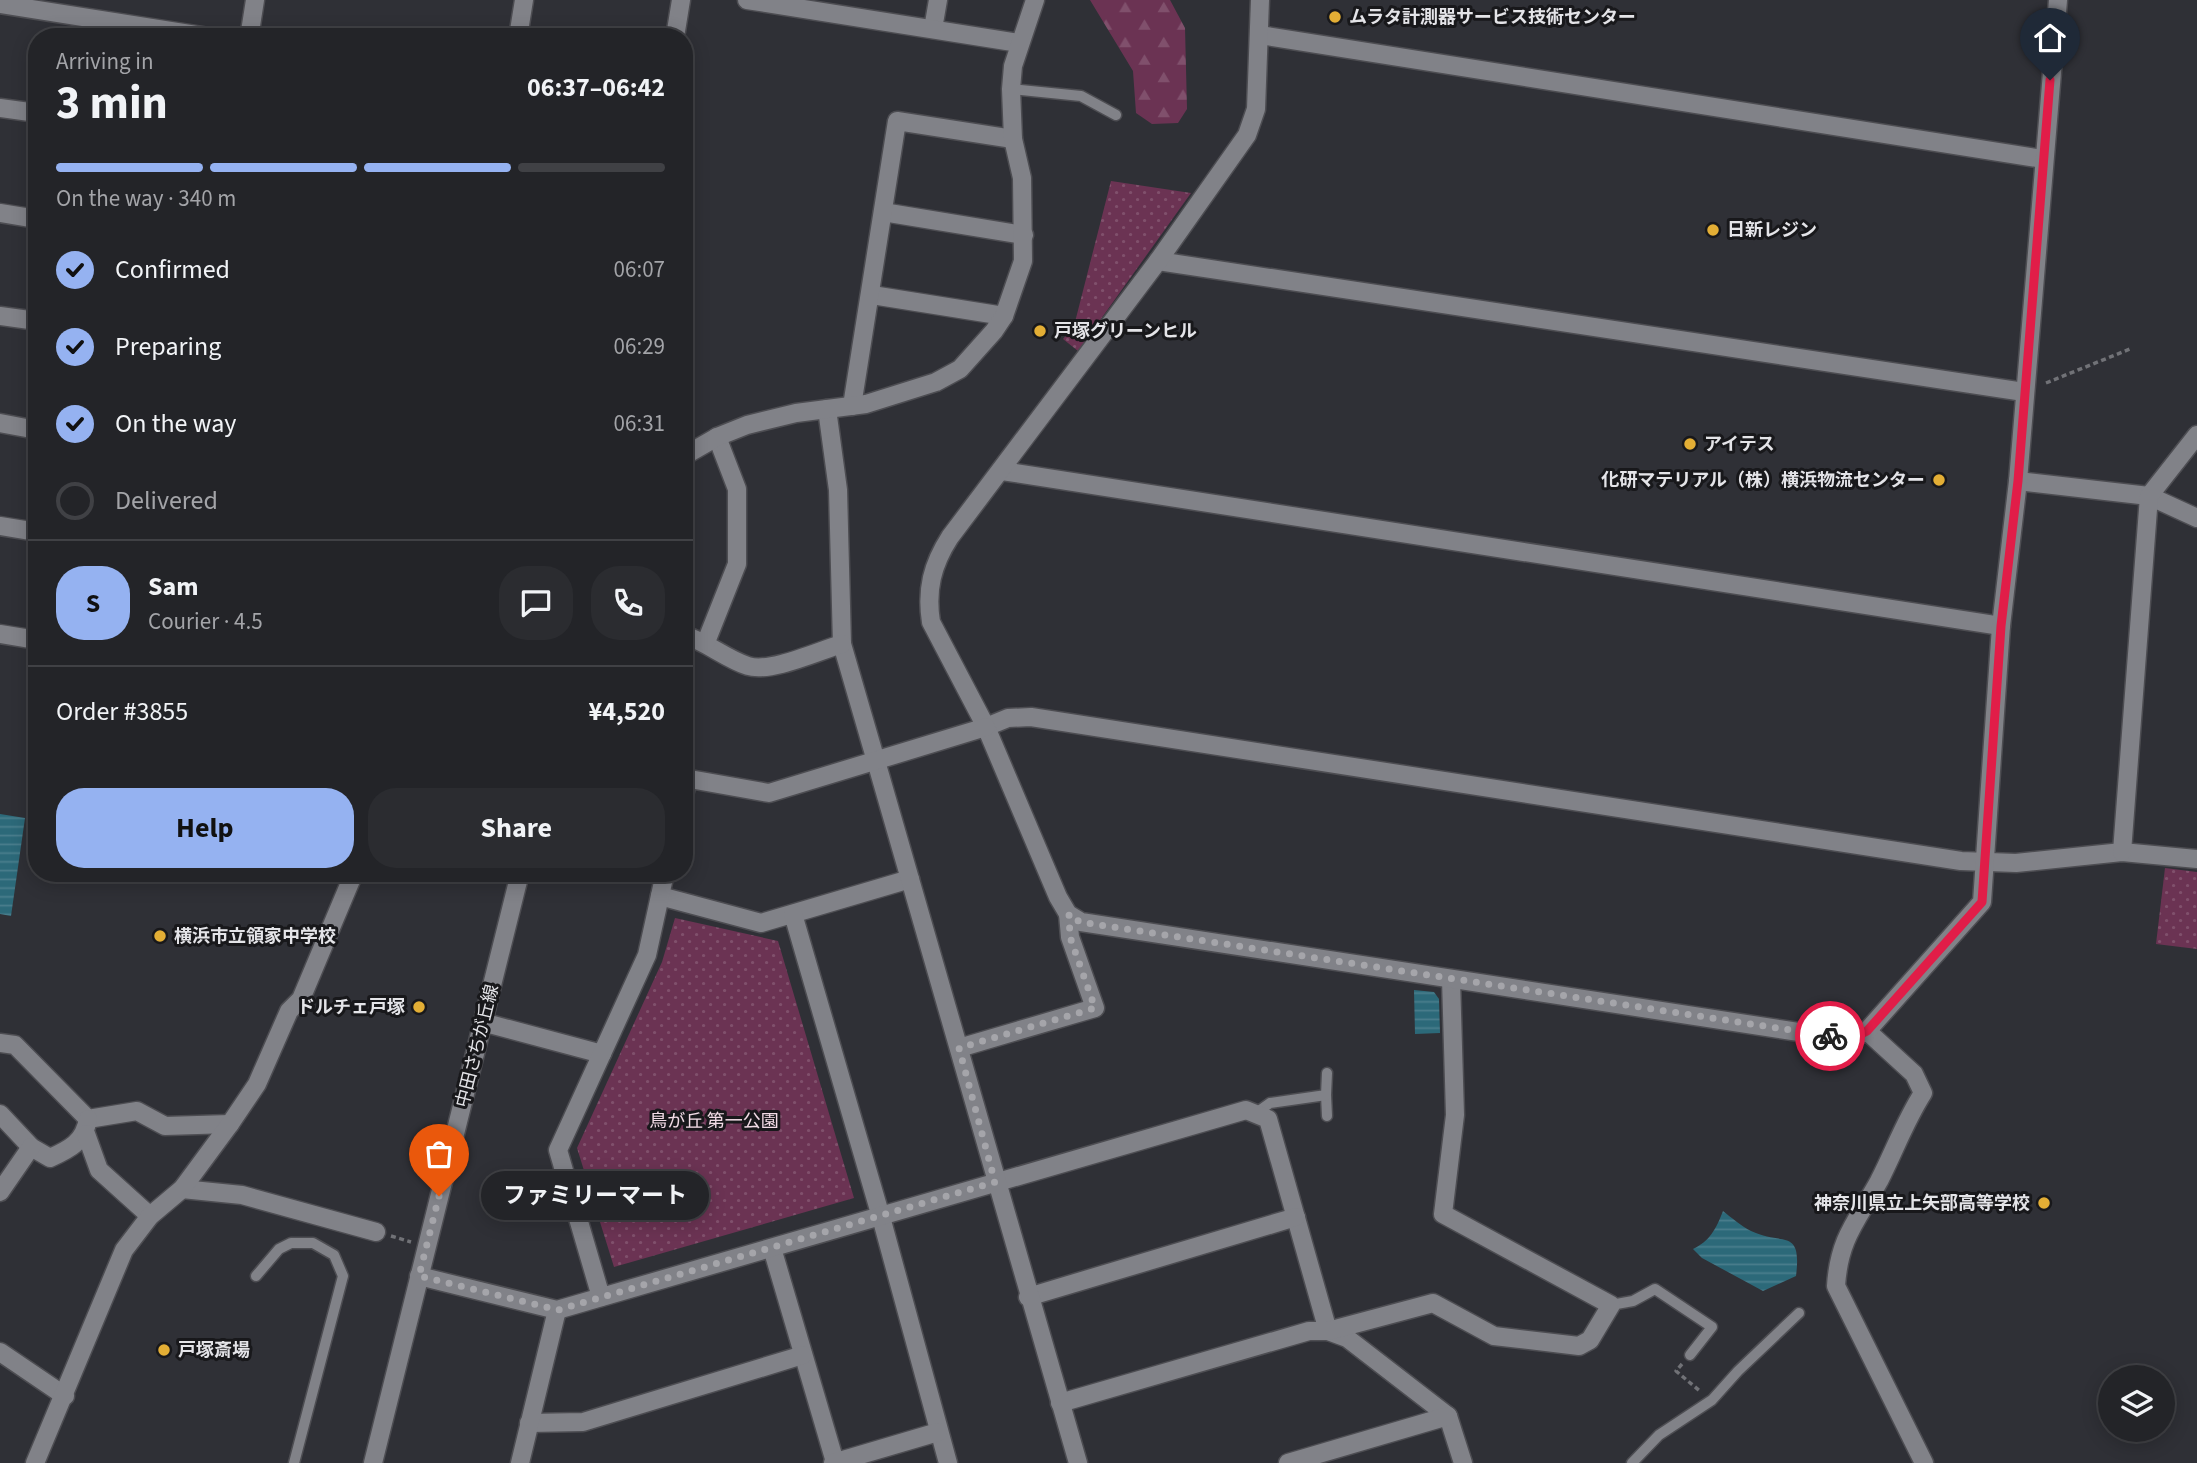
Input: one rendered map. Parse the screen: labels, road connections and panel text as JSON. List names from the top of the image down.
{
  "streets": {
    "street": ["中田さちが丘線"]
  },
  "parks": ["鳥が丘 第一公園"],
  "places": [
    "ムラタ計測器サービス技術センター",
    "日新レジン",
    "戸塚グリーンヒル",
    "アイテス",
    "化研マテリアル（株）横浜物流センター",
    "横浜市立領家中学校",
    "ドルチェ戸塚",
    "ファミリーマート",
    "神奈川県立上矢部高等学校",
    "戸塚斎場"
  ],
  "page": {
    "heading": ["3 min", "Arriving in", "06:37–06:42"],
    "panel": [
      "Sam",
      "Courier · 4.5",
      "Order #3855",
      "¥4,520"
    ],
    "bar": "On the way · 340 m",
    "list": [
      ["Confirmed", "06:07"],
      ["Preparing", "06:29"],
      ["On the way", "06:31"],
      "Delivered"
    ],
    "round": "S",
    "buttons": ["Help", "Share"],
    "bubble": "ファミリーマート"
  }
}
